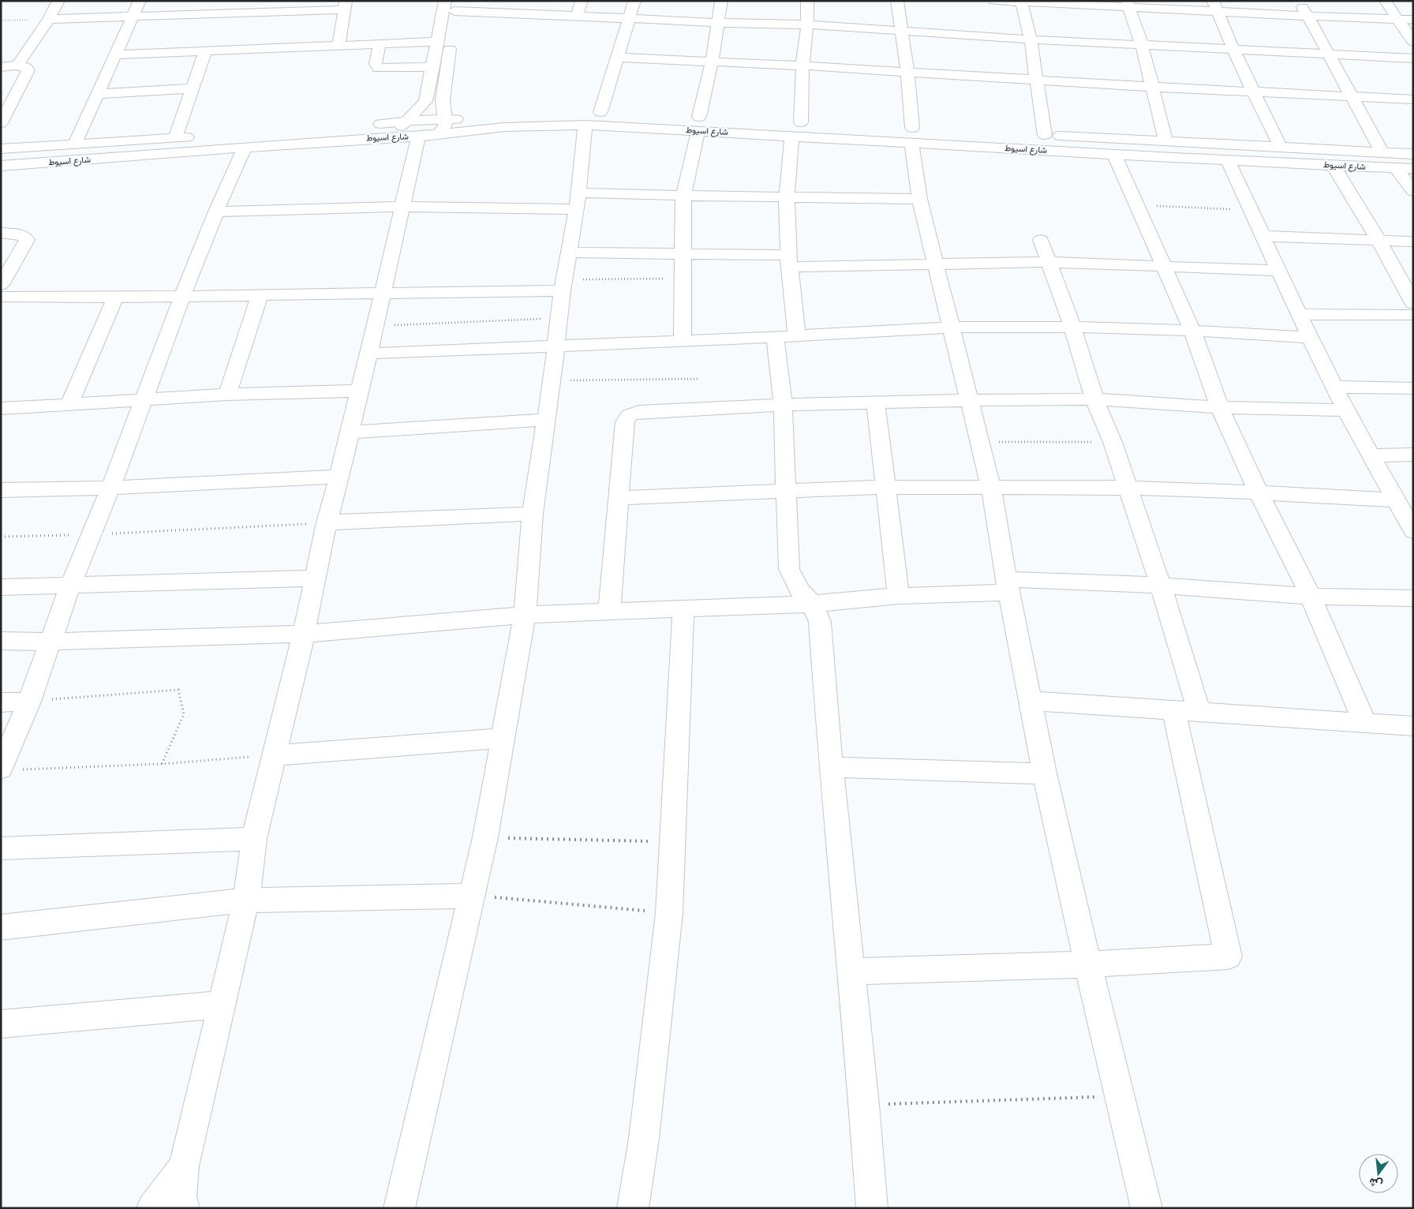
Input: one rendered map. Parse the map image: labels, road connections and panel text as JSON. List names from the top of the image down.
{
  "streets": {
    "street": ["شارع اسيوط"]
  },
  "north": "bottom"
}
